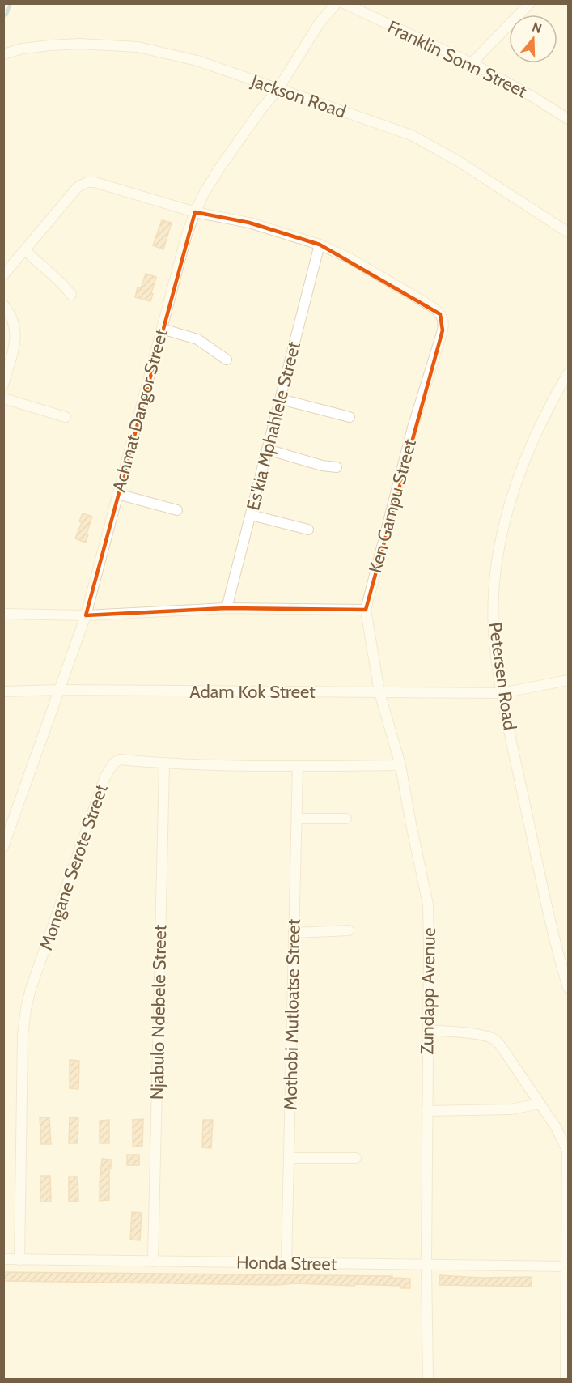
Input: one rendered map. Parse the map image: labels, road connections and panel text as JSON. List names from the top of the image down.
{
  "streets": {
    "street": [
      "Franklin Sonn Street",
      "Jackson Road",
      "Achmat Dangor Street",
      "Es'kia Mphahlele Street",
      "Ken Gampu Street",
      "Petersen Road",
      "Adam Kok Street",
      "Mongane Serote Street",
      "Zundapp Avenue",
      "Njabulo Ndebele Street",
      "Mothobi Mutloatse Street",
      "Honda Street"
    ]
  },
  "crossings": [
    ["Jackson Road", "Achmat Dangor Street"],
    ["Achmat Dangor Street", "Ken Gampu Street"],
    ["Achmat Dangor Street", "Adam Kok Street"],
    ["Es'kia Mphahlele Street", "Ken Gampu Street"],
    ["Ken Gampu Street", "Zundapp Avenue"],
    ["Petersen Road", "Adam Kok Street"],
    ["Adam Kok Street", "Zundapp Avenue"],
    ["Mongane Serote Street", "Zundapp Avenue"],
    ["Mongane Serote Street", "Njabulo Ndebele Street"],
    ["Mongane Serote Street", "Mothobi Mutloatse Street"],
    ["Mongane Serote Street", "Honda Street"],
    ["Zundapp Avenue", "Honda Street"],
    ["Njabulo Ndebele Street", "Honda Street"],
    ["Mothobi Mutloatse Street", "Honda Street"]
  ],
  "north": "top"
}
